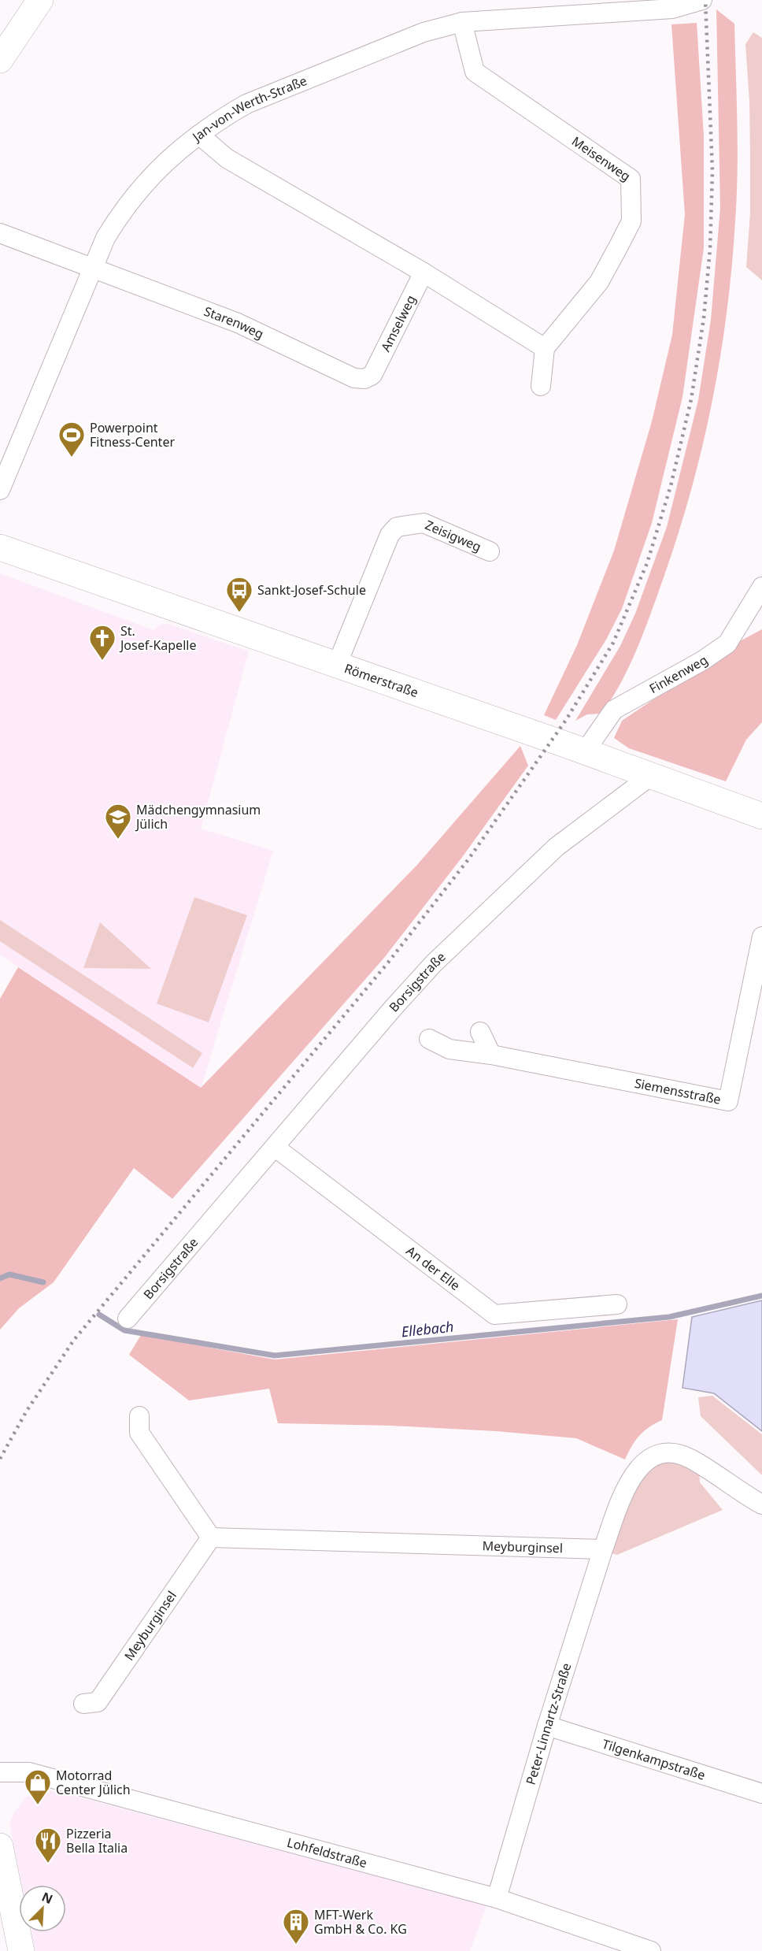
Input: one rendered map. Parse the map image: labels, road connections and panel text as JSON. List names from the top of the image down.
{
  "streets": {
    "main road": ["Römerstraße"],
    "street": [
      "Jan-von-Werth-Straße",
      "Meisenweg",
      "Starenweg",
      "Amselweg",
      "Zeisigweg",
      "Finkenweg",
      "Borsigstraße",
      "Siemensstraße",
      "An der Elle",
      "Meyburginsel",
      "Peter-Linnartz-Straße",
      "Tilgenkampstraße",
      "Lohfeldstraße"
    ]
  },
  "crossings": [
    ["Jan-von-Werth-Straße", "Meisenweg"],
    ["Jan-von-Werth-Straße", "Starenweg"],
    ["Starenweg", "Amselweg"],
    ["Zeisigweg", "Römerstraße"],
    ["Finkenweg", "Römerstraße"],
    ["Römerstraße", "Borsigstraße"],
    ["Borsigstraße", "An der Elle"],
    ["Meyburginsel", "Peter-Linnartz-Straße"],
    ["Peter-Linnartz-Straße", "Tilgenkampstraße"],
    ["Peter-Linnartz-Straße", "Lohfeldstraße"]
  ],
  "water": ["Ellebach"],
  "places": {
    "sports": ["Powerpoint Fitness-Center"],
    "bus stop": ["Sankt-Josef-Schule"],
    "church": ["St. Josef-Kapelle"],
    "school or university": ["Mädchengymnasium Jülich"],
    "shop": ["Motorrad Center Jülich"],
    "restaurant": ["Pizzeria Bella Italia"],
    "building": ["MFT-Werk GmbH & Co. KG"]
  },
  "north": "top right"
}
